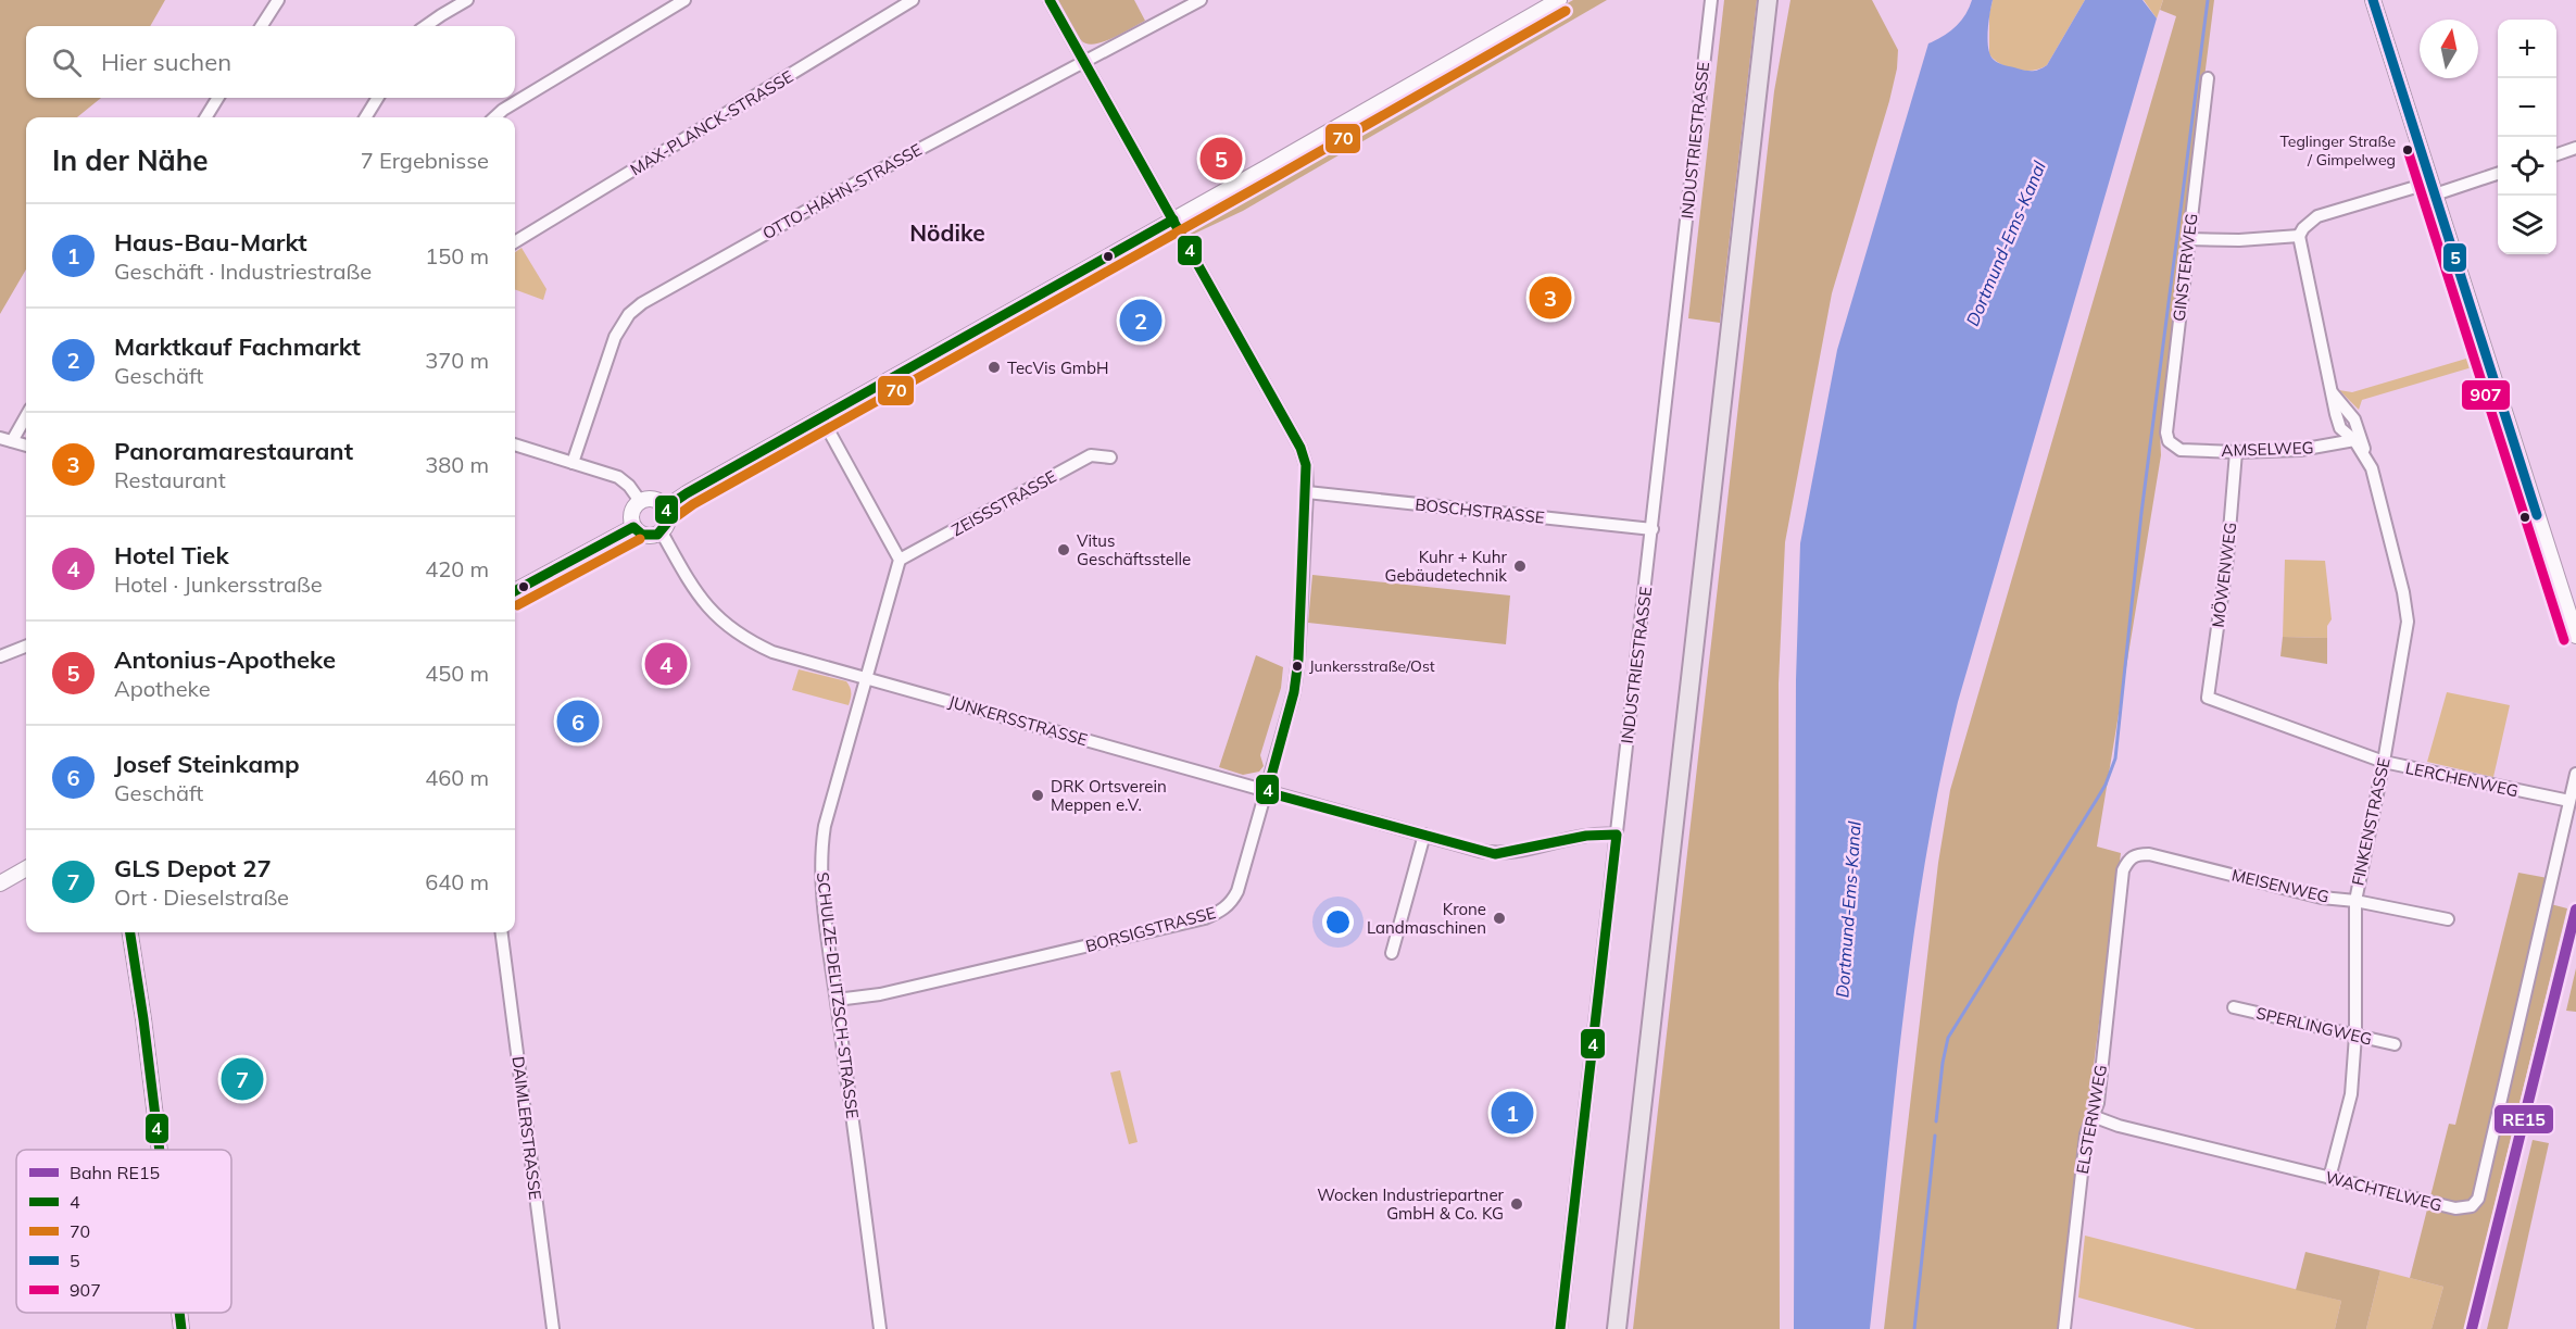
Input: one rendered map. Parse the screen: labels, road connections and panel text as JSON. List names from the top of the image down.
{
  "streets": {
    "street": [
      "MAX-PLANCK-STRASSE",
      "INDUSTRIESTRASSE",
      "OTTO-HAHN-STRASSE",
      "GINSTERWEG",
      "AMSELWEG",
      "ZEISSSTRASSE",
      "BOSCHSTRASSE",
      "MÖWENWEG",
      "JUNKERSSTRASSE",
      "LERCHENWEG",
      "FINKENSTRASSE",
      "MEISENWEG",
      "BORSIGSTRASSE",
      "SCHULZE-DELITZSCH-STRASSE",
      "SPERLINGWEG",
      "ELSTERNWEG",
      "DAIMLERSTRASSE",
      "WACHTELWEG"
    ]
  },
  "crossings": [
    ["INDUSTRIESTRASSE", "BOSCHSTRASSE"],
    ["INDUSTRIESTRASSE", "JUNKERSSTRASSE"],
    ["OTTO-HAHN-STRASSE", "BORSIGSTRASSE"],
    ["GINSTERWEG", "AMSELWEG"],
    ["AMSELWEG", "MÖWENWEG"],
    ["AMSELWEG", "FINKENSTRASSE"],
    ["ZEISSSTRASSE", "SCHULZE-DELITZSCH-STRASSE"],
    ["BOSCHSTRASSE", "BORSIGSTRASSE"],
    ["MÖWENWEG", "LERCHENWEG"],
    ["JUNKERSSTRASSE", "BORSIGSTRASSE"],
    ["JUNKERSSTRASSE", "SCHULZE-DELITZSCH-STRASSE"],
    ["LERCHENWEG", "FINKENSTRASSE"],
    ["LERCHENWEG", "WACHTELWEG"],
    ["FINKENSTRASSE", "MEISENWEG"],
    ["FINKENSTRASSE", "SPERLINGWEG"],
    ["FINKENSTRASSE", "WACHTELWEG"],
    ["MEISENWEG", "ELSTERNWEG"],
    ["BORSIGSTRASSE", "SCHULZE-DELITZSCH-STRASSE"],
    ["ELSTERNWEG", "WACHTELWEG"]
  ],
  "districts": ["Nödike"],
  "water": ["Dortmund-Ems-Kanal"],
  "places": [
    "Teglinger Straße / Gimpelweg",
    "TecVis GmbH",
    "Vitus Geschäftsstelle",
    "Kuhr + Kuhr Gebäudetechnik",
    "Junkersstraße/Ost",
    "DRK Ortsverein Meppen e.V.",
    "Krone Landmaschinen",
    "Wocken Industriepartner GmbH & Co. KG"
  ],
  "lines": [
    "transit line 4",
    "transit line 5",
    "transit line 70",
    "transit line 907",
    "rail line RE15"
  ],
  "legend": [
    "Bahn RE15",
    "4",
    "70",
    "5",
    "907"
  ],
  "north": "top",
  "page": {
    "map_buttons": ["+", "−"],
    "search": "Hier suchen",
    "heading": ["In der Nähe", "7 Ergebnisse"],
    "pins": [
      "5",
      "3",
      "2",
      "4",
      "6",
      "7",
      "1"
    ],
    "list": [
      {
        "mark": "1",
        "name": "Haus-Bau-Markt",
        "note": "Geschäft · Industriestraße",
        "value": "150 m"
      },
      {
        "mark": "2",
        "name": "Marktkauf Fachmarkt",
        "note": "Geschäft",
        "value": "370 m"
      },
      {
        "mark": "3",
        "name": "Panoramarestaurant",
        "note": "Restaurant",
        "value": "380 m"
      },
      {
        "mark": "4",
        "name": "Hotel Tiek",
        "note": "Hotel · Junkersstraße",
        "value": "420 m"
      },
      {
        "mark": "5",
        "name": "Antonius-Apotheke",
        "note": "Apotheke",
        "value": "450 m"
      },
      {
        "mark": "6",
        "name": "Josef Steinkamp",
        "note": "Geschäft",
        "value": "460 m"
      },
      {
        "mark": "7",
        "name": "GLS Depot 27",
        "note": "Ort · Dieselstraße",
        "value": "640 m"
      }
    ]
  }
}
